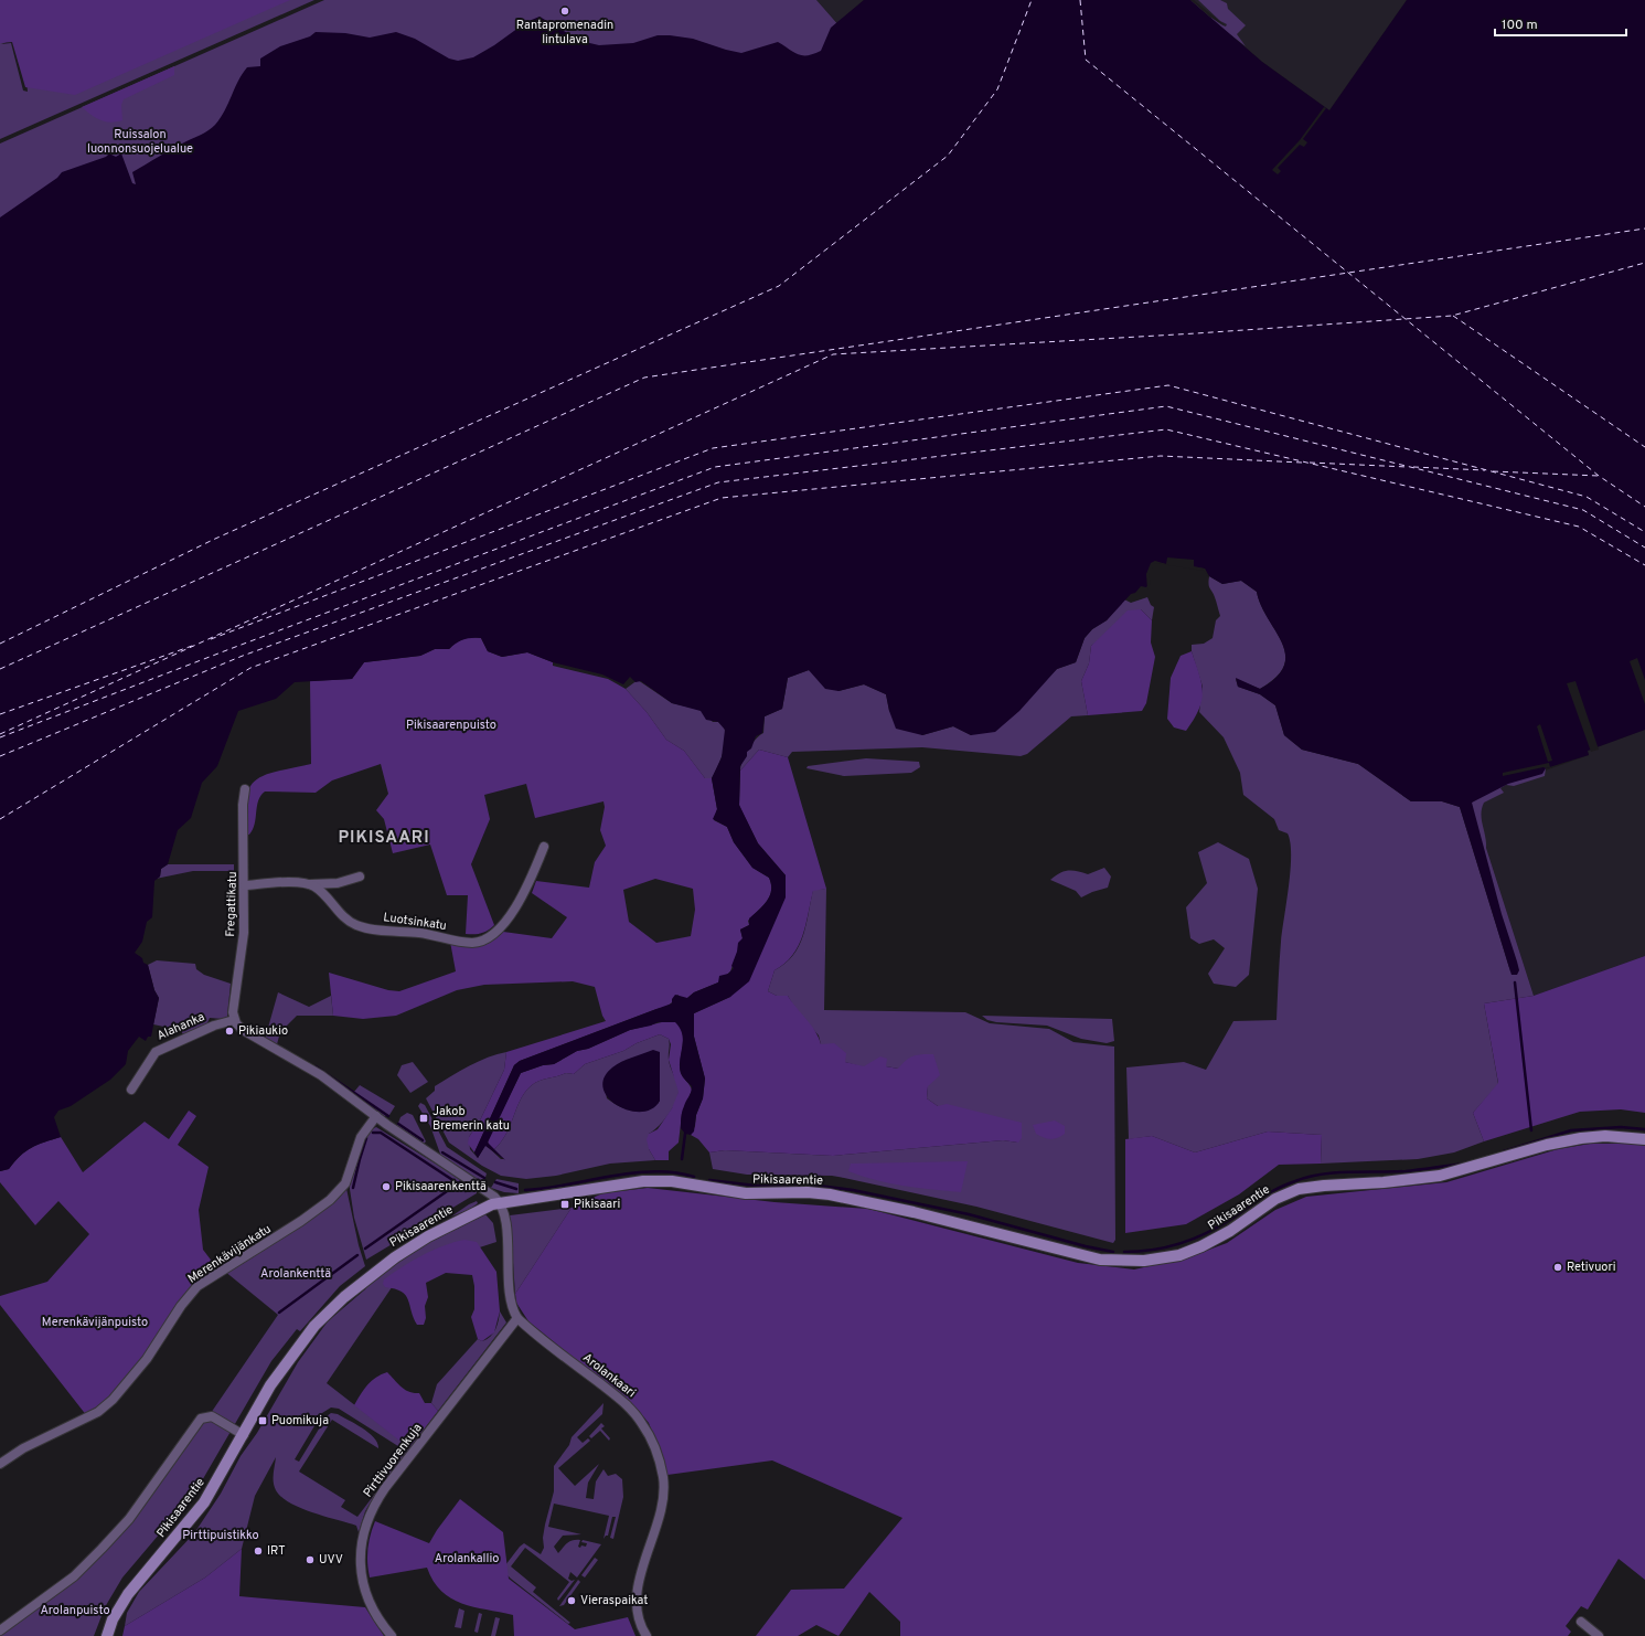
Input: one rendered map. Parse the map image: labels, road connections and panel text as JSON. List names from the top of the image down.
{
  "streets": {
    "street": [
      "Fregattikatu",
      "Luotsinkatu",
      "Alahanka",
      "Pikisaarentie",
      "Merenkävijänkatu",
      "Arolankaari",
      "Pirttivuorenkuja"
    ]
  },
  "crossings": [
    ["Fregattikatu", "Alahanka"],
    ["Arolankaari", "Pirttivuorenkuja"]
  ],
  "districts": ["PIKISAARI"],
  "parks": [
    "Ruissalon luonnonsuojelualue",
    "Pikisaarenpuisto",
    "Arolankenttä",
    "Merenkävijänpuisto",
    "Pirttipuistikko",
    "Arolankallio",
    "Arolanpuisto"
  ],
  "places": {
    "other": [
      "Rantapromenadin lintulava",
      "Pikiaukio",
      "Pikisaarenkenttä",
      "Retivuori",
      "IRT",
      "UVV",
      "Vieraspaikat"
    ],
    "transit": ["Jakob Bremerin katu", "Pikisaari", "Puomikuja"]
  },
  "scale_bar": "100 m"
}
